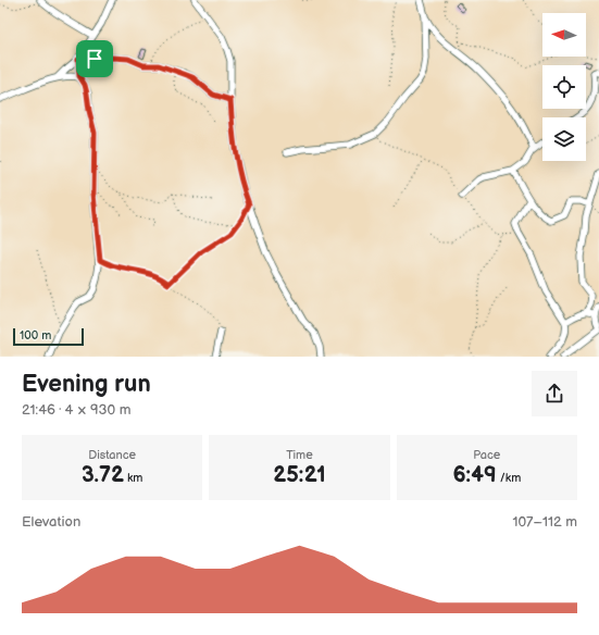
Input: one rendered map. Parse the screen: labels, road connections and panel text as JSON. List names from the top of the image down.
{
  "scale_bar": "100 m",
  "north": "left",
  "page": {
    "scale": "100 m",
    "heading": ["Evening run", "21:46 · 4 × 930 m"],
    "stats": [
      ["Distance", "3.72 km"],
      ["Time", "25:21"],
      ["Pace", "6:49 /km"]
    ],
    "chart": ["Elevation", "107–112 m"]
  }
}
